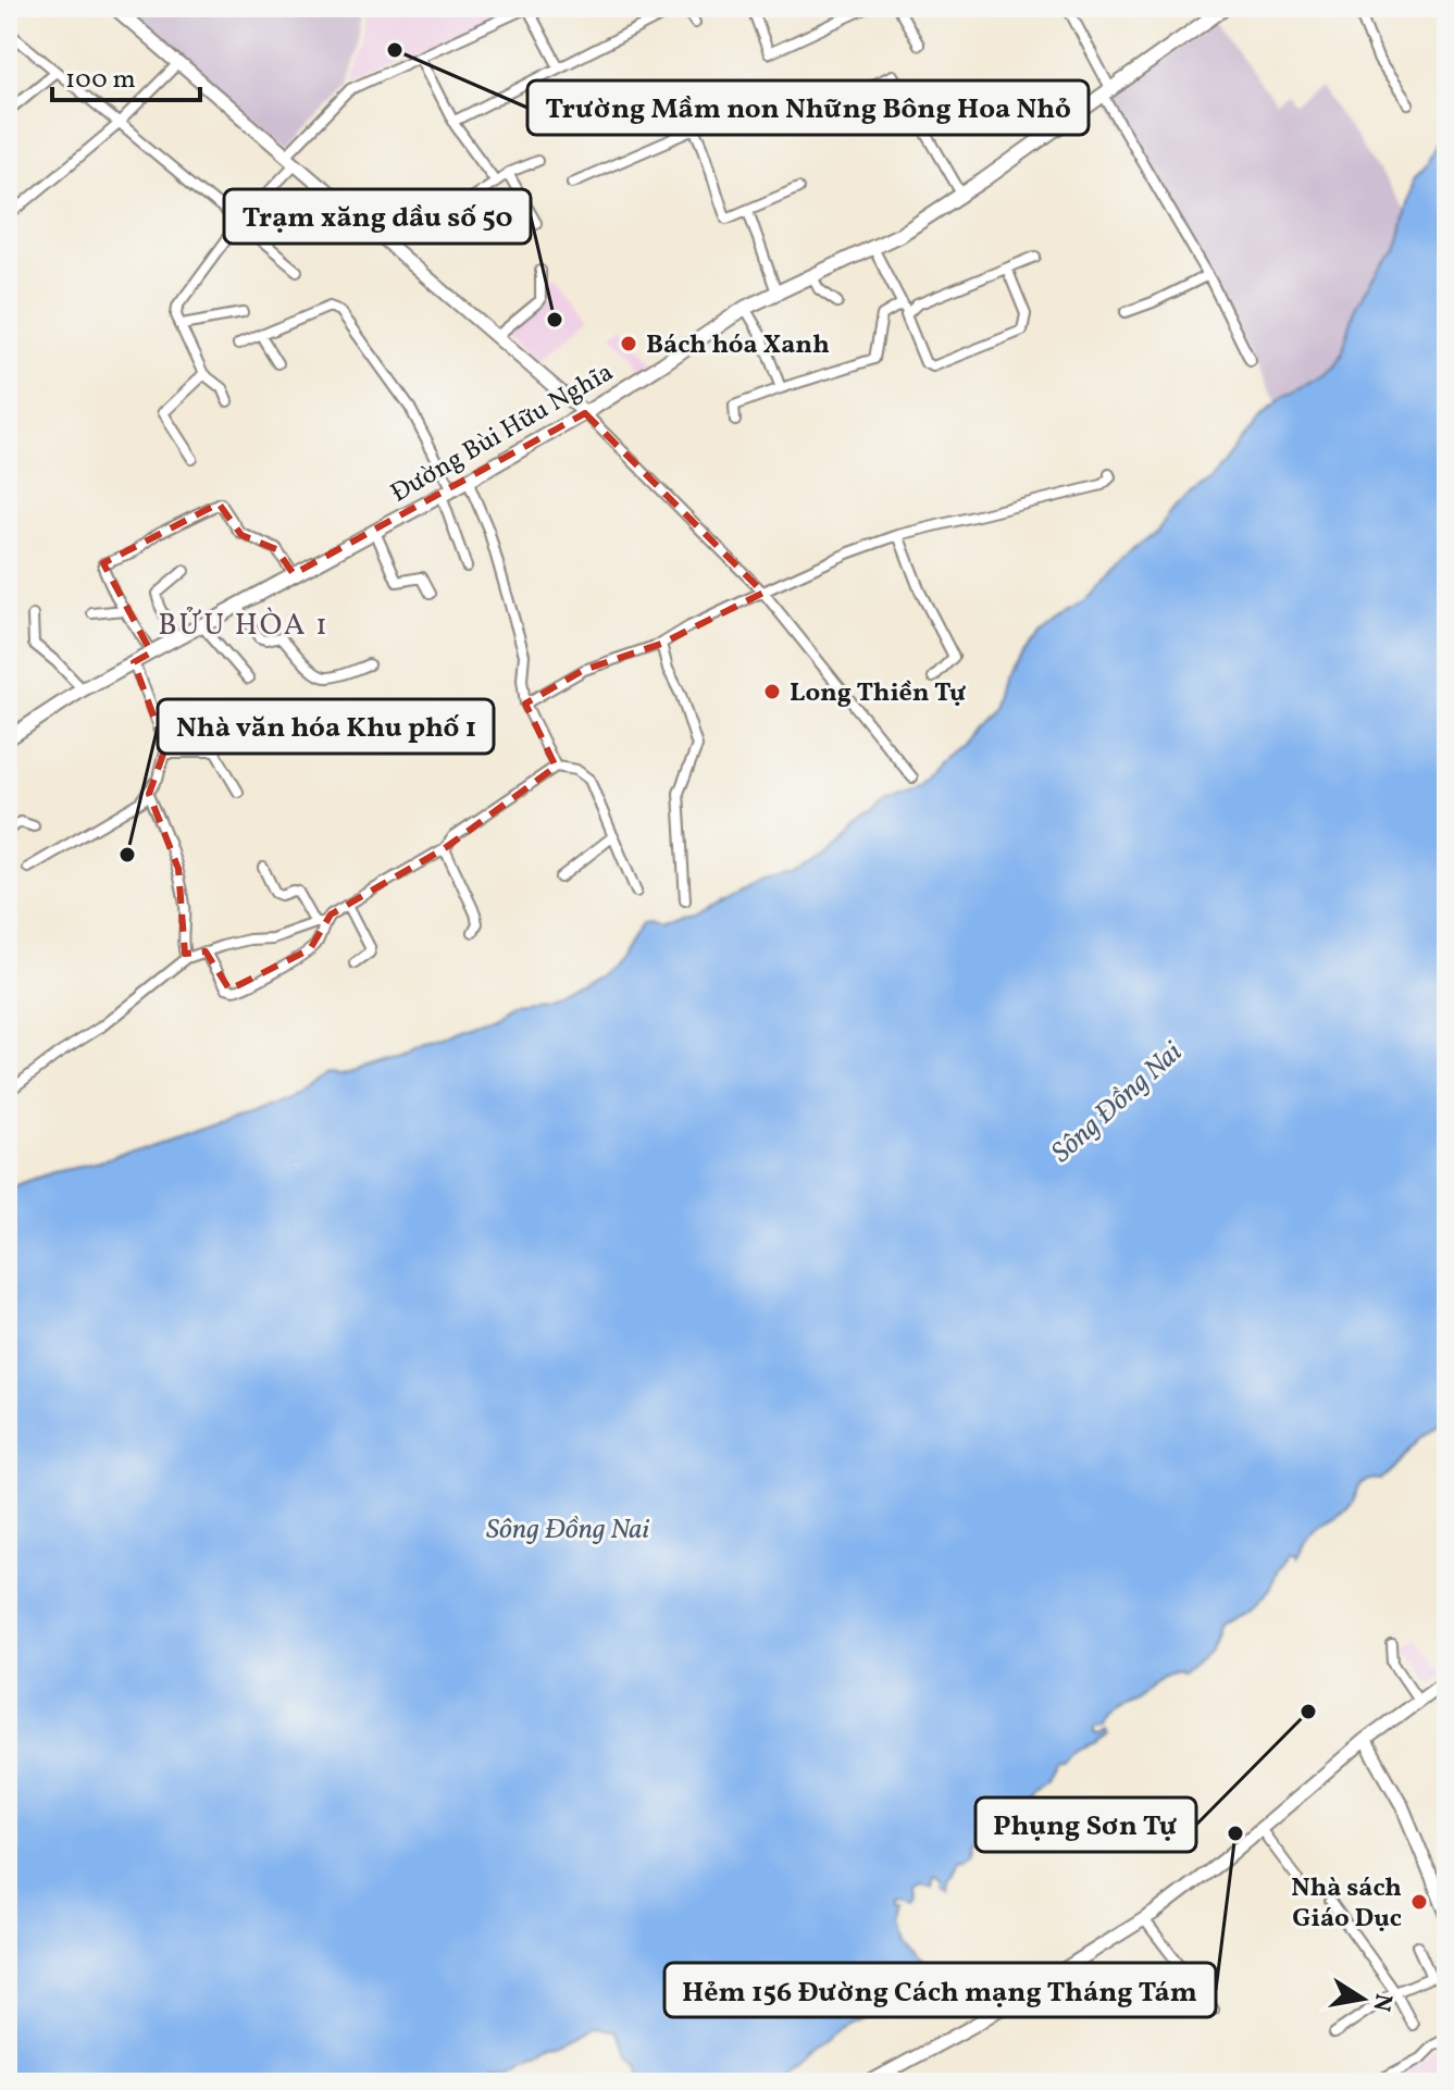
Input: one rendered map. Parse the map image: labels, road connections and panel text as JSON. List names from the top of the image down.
{
  "streets": {
    "main road": ["Đường Bùi Hữu Nghĩa"]
  },
  "districts": ["BỬU HÒA 1"],
  "water": ["Sông Đồng Nai"],
  "places": [
    "Trường Mầm non Những Bông Hoa Nhỏ",
    "Trạm xăng dầu số 50",
    "Bách hóa Xanh",
    "Long Thiền Tự",
    "Nhà văn hóa Khu phố 1",
    "Phụng Sơn Tự",
    "Hẻm 156 Đường Cách mạng Tháng Tám",
    "Nhà sách Giáo Dục"
  ],
  "scale_bar": "100 m",
  "north": "right"
}
